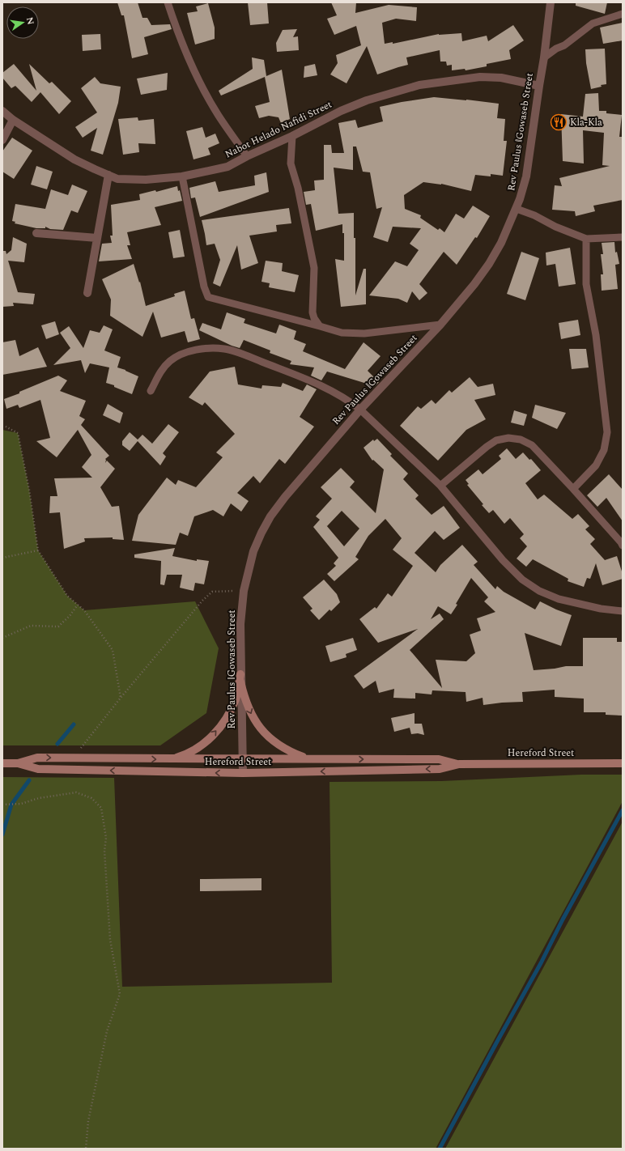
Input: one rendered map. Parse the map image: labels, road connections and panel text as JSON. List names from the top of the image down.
{
  "streets": {
    "main road": ["Hereford Street"],
    "street": ["Nabot Helado Nafidi Street", "Rev Paulus ǁGowaseb Street"]
  },
  "crossings": [
    ["Nabot Helado Nafidi Street", "Rev Paulus ǁGowaseb Street"],
    ["Rev Paulus ǁGowaseb Street", "Hereford Street"]
  ],
  "places": {
    "restaurant": ["Kla-Kla"]
  },
  "north": "right"
}
